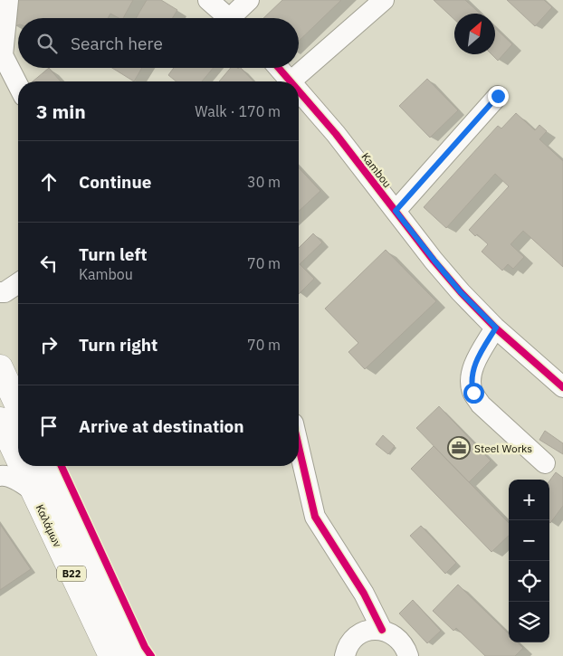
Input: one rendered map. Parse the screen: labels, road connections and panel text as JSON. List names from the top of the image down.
{
  "streets": {
    "main road": ["Καλάμων", "B22"],
    "street": ["Kambou"]
  },
  "places": {
    "office": ["Steel Works"]
  },
  "north": "top right",
  "page": {
    "search": "Search here",
    "heading": ["3 min", "Walk · 170 m"],
    "list": [
      ["Continue", "30 m"],
      ["Turn left", "Kambou", "70 m"],
      ["Turn right", "70 m"],
      "Arrive at destination"
    ],
    "map_buttons": ["+", "−"]
  }
}
